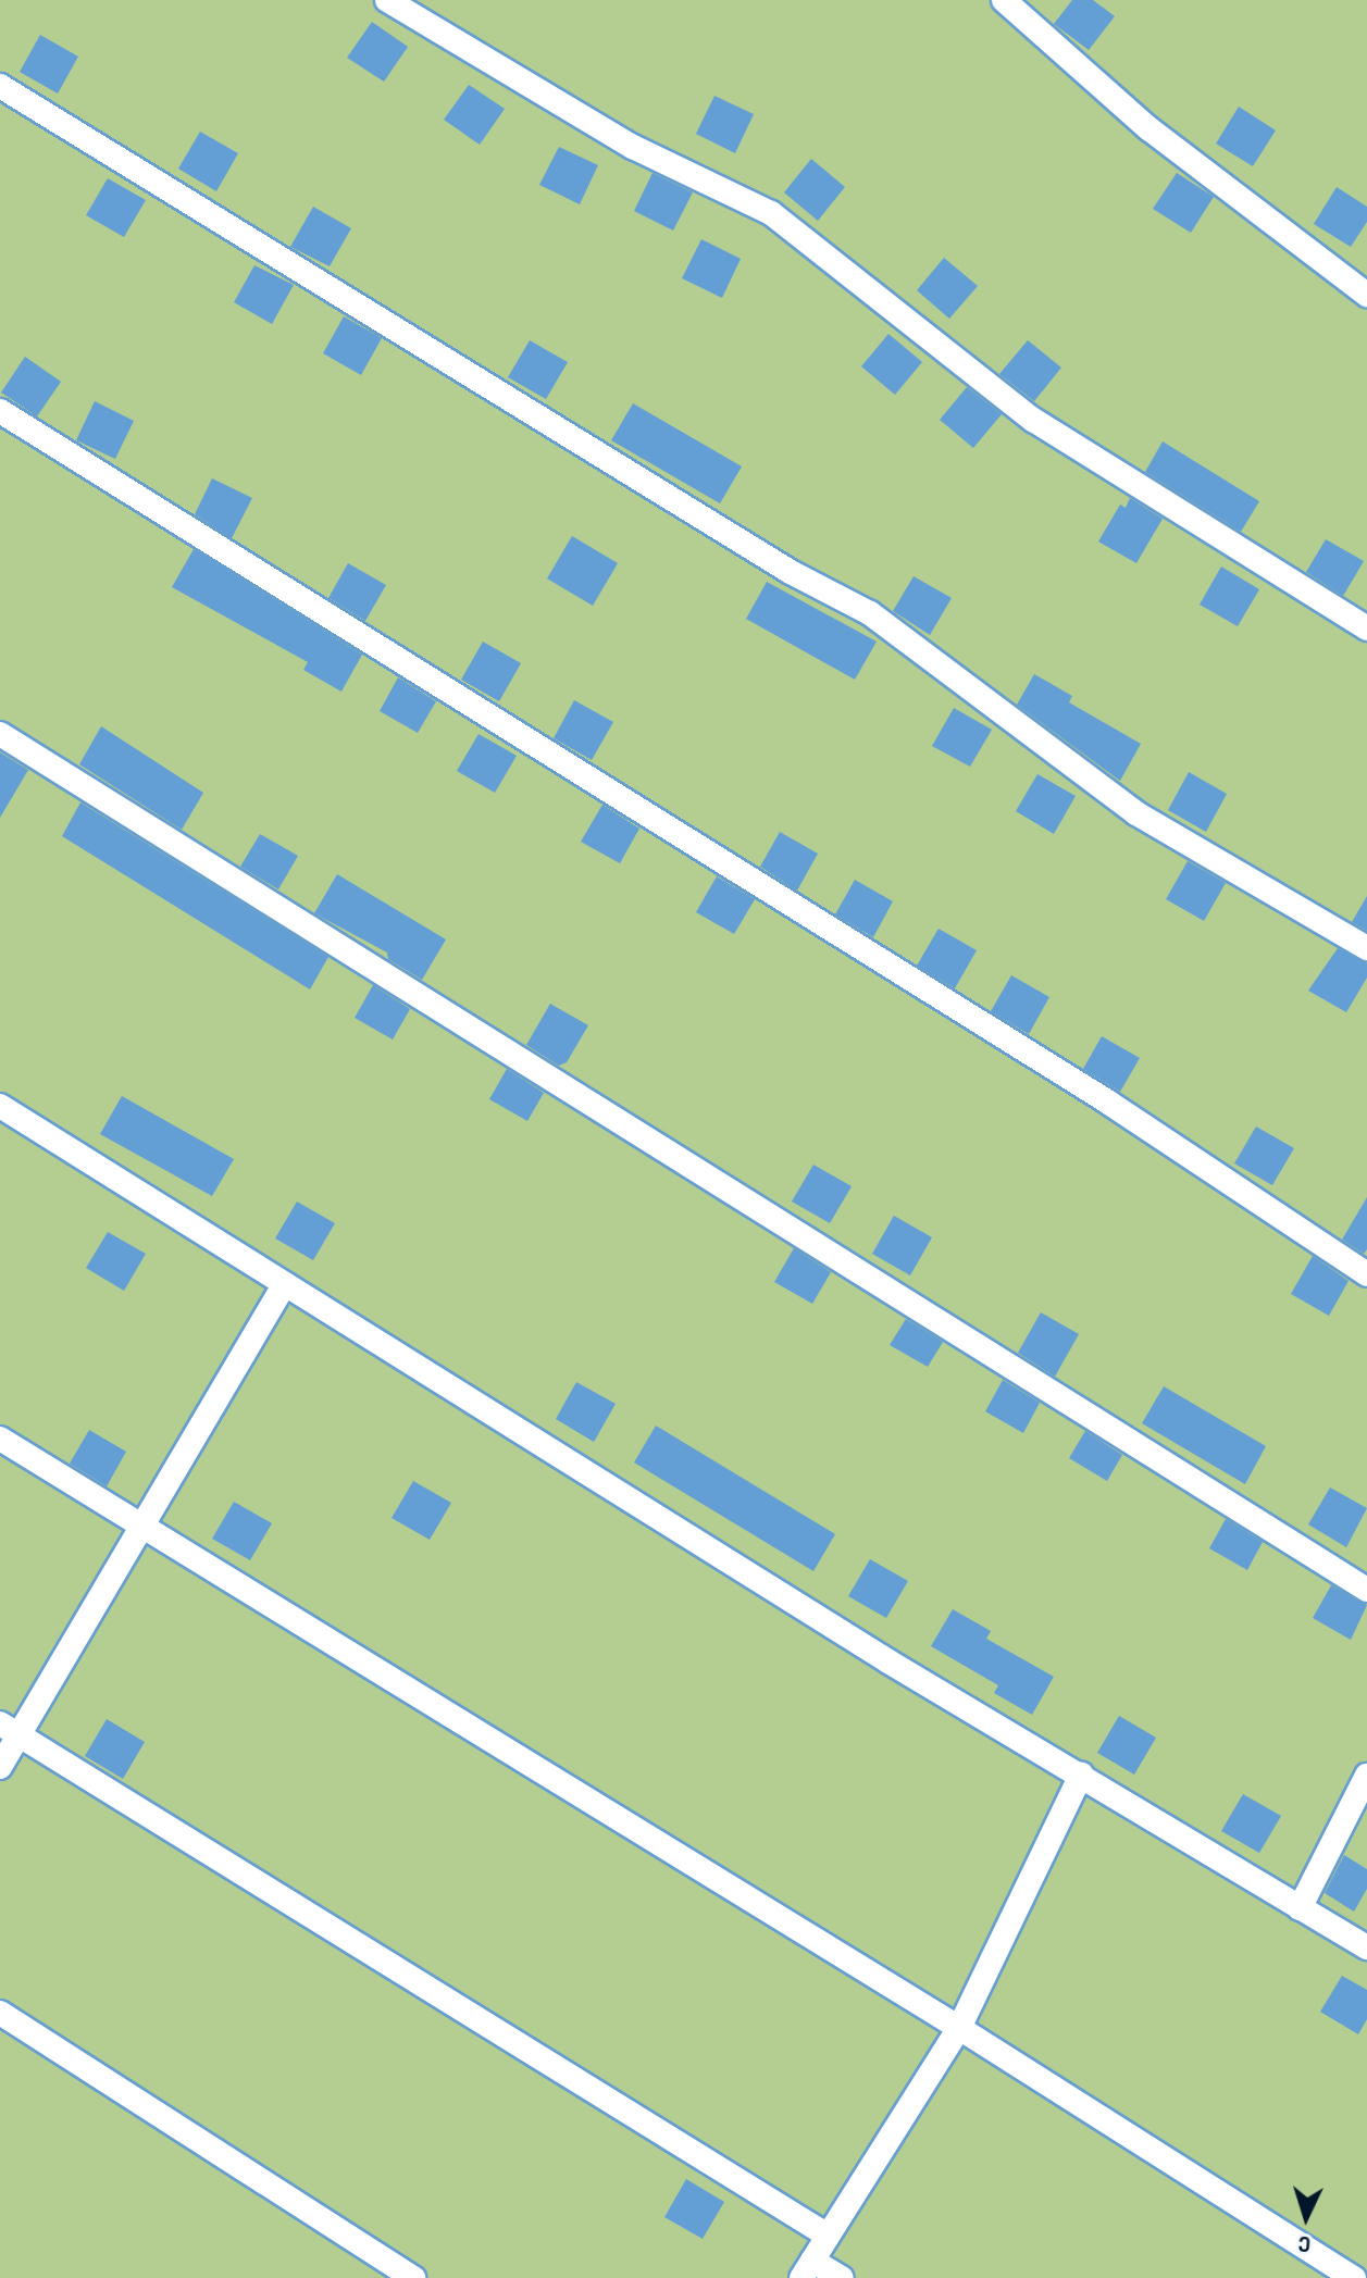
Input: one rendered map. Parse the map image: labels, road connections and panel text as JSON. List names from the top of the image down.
{
  "north": "bottom"
}
